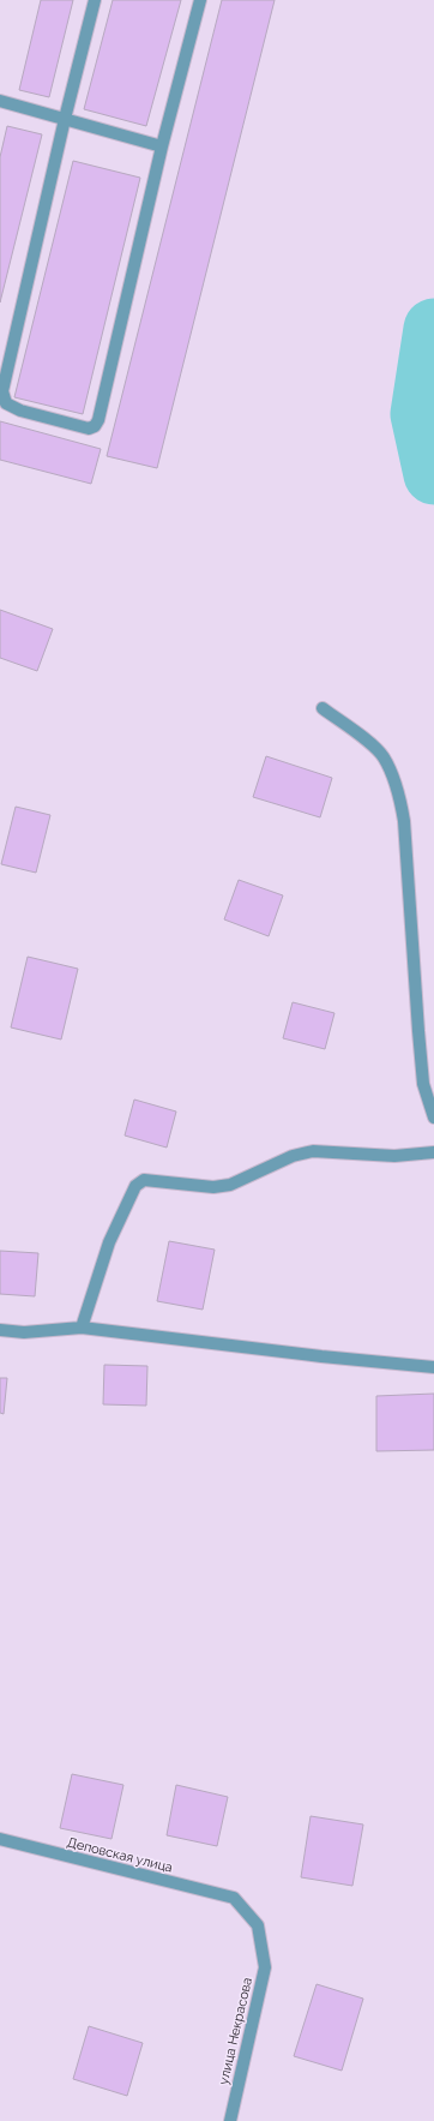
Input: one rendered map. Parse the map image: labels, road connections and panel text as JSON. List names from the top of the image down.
{
  "streets": {
    "street": ["Деповская улица", "улица Некрасова"]
  },
  "crossings": [
    ["Деповская улица", "улица Некрасова"]
  ]
}
